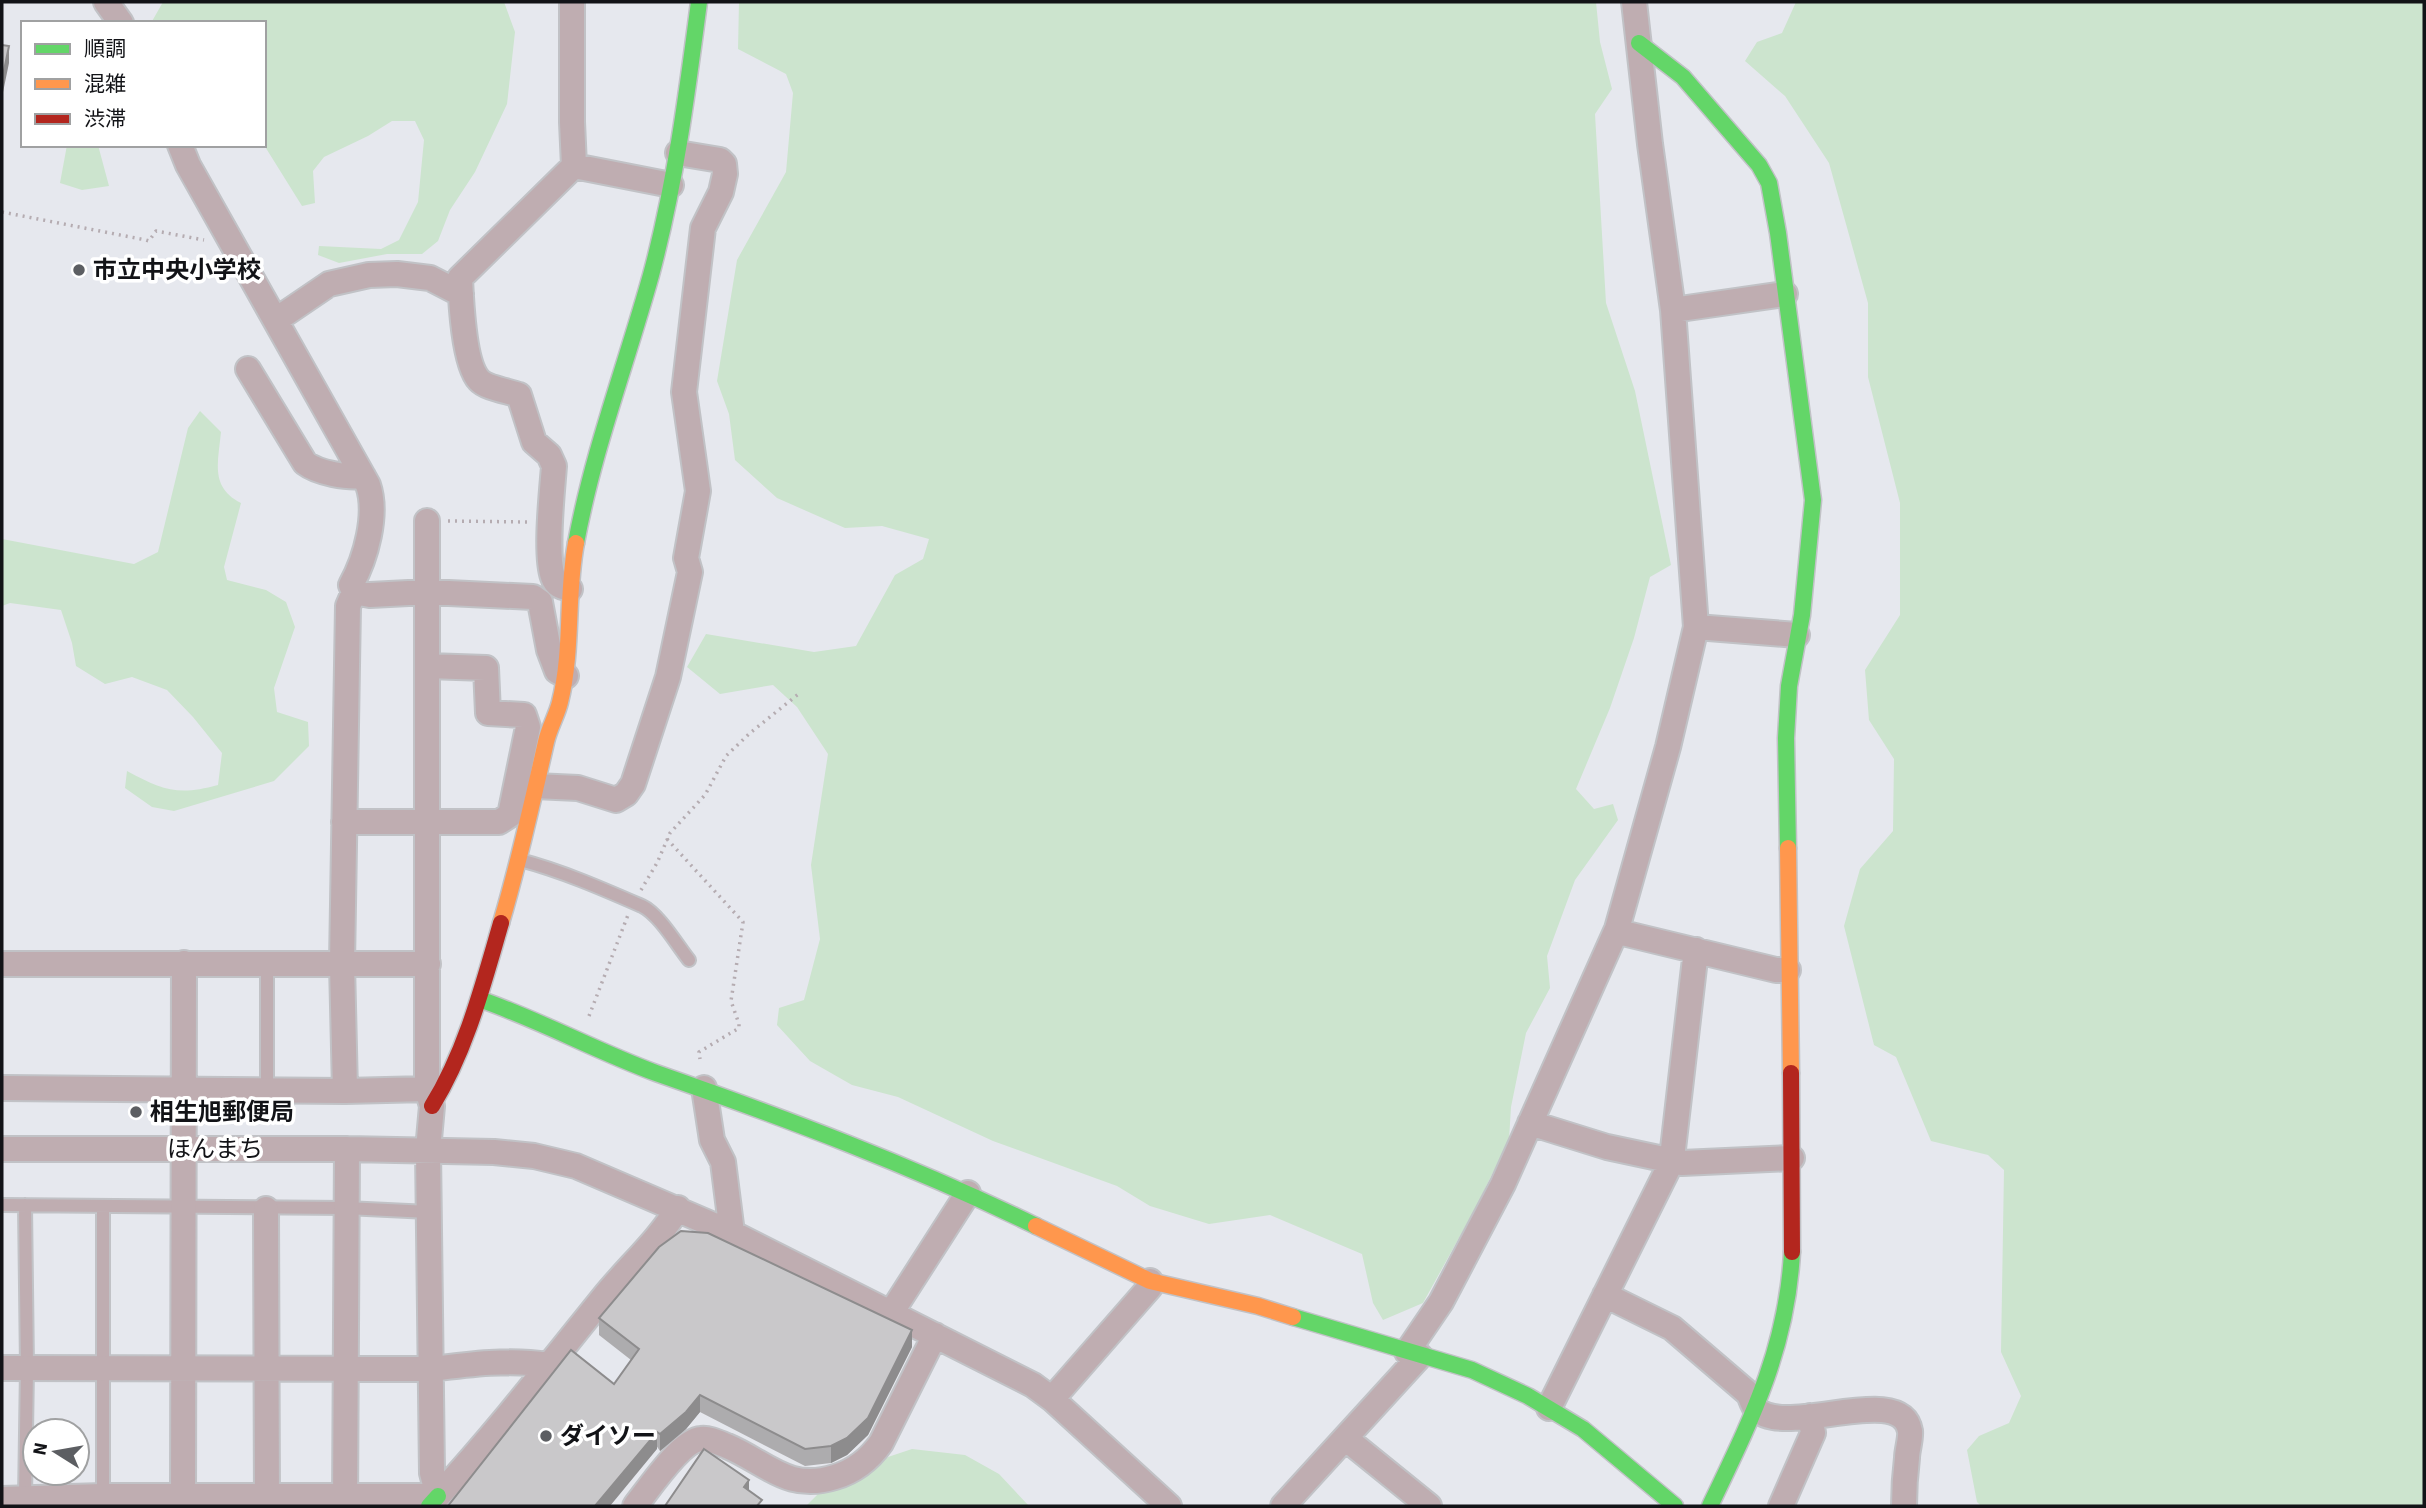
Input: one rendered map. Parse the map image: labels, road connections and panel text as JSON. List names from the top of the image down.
{
  "streets": {
    "street": ["ほんまち"]
  },
  "places": ["市立中央小学校", "相生旭郵便局", "ダイソー"],
  "legend": ["順調", "混雑", "渋滞"],
  "north": "left"
}
